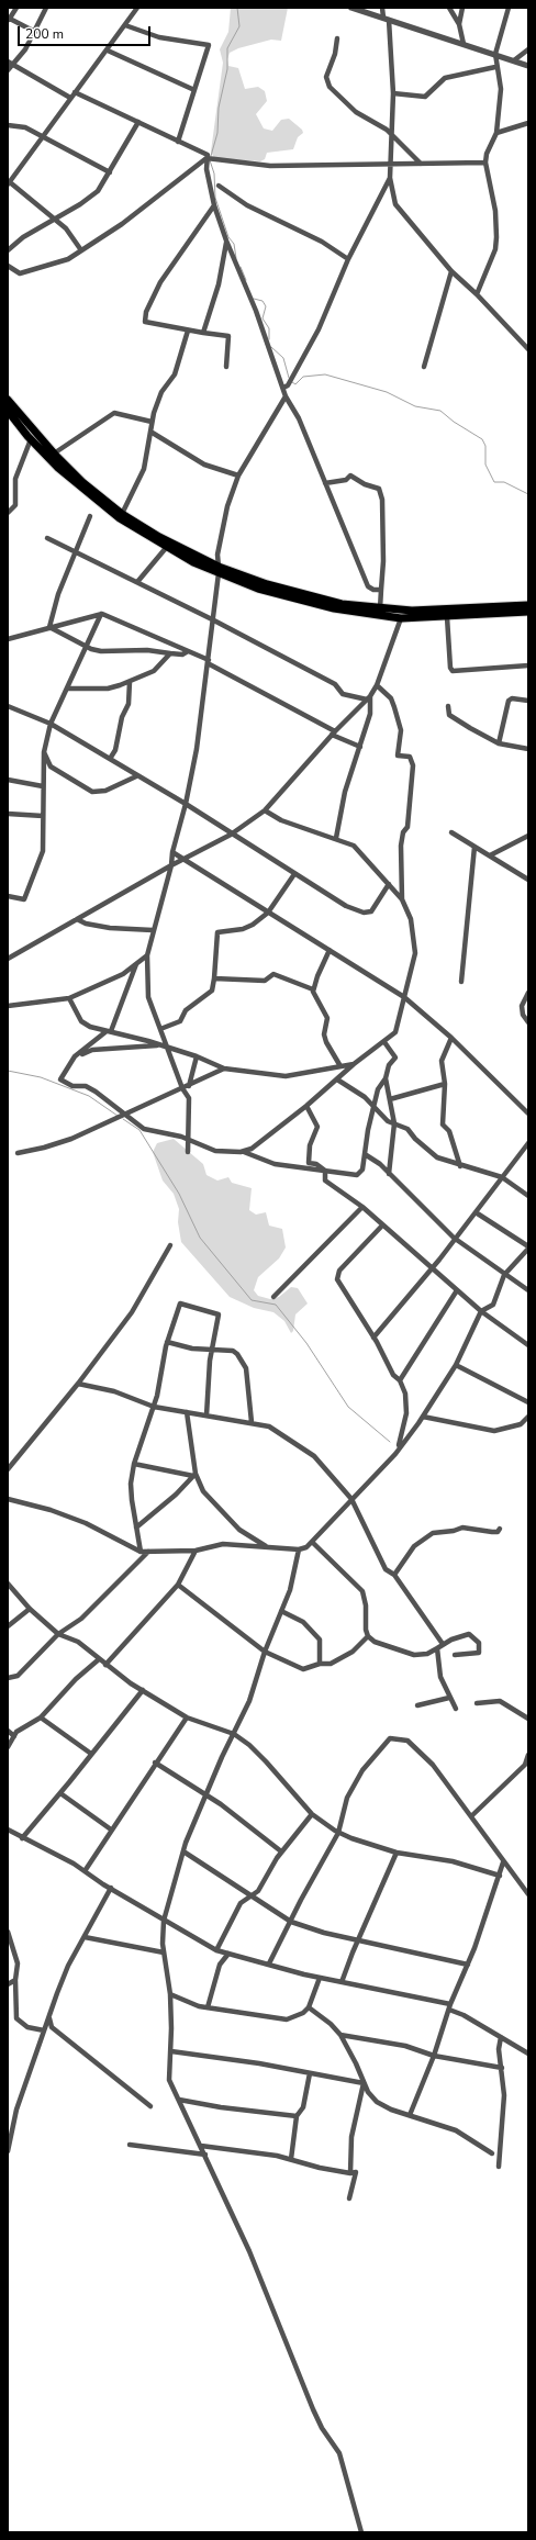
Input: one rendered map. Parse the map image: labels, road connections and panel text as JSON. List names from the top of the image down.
{
  "scale_bar": "200 m"
}
